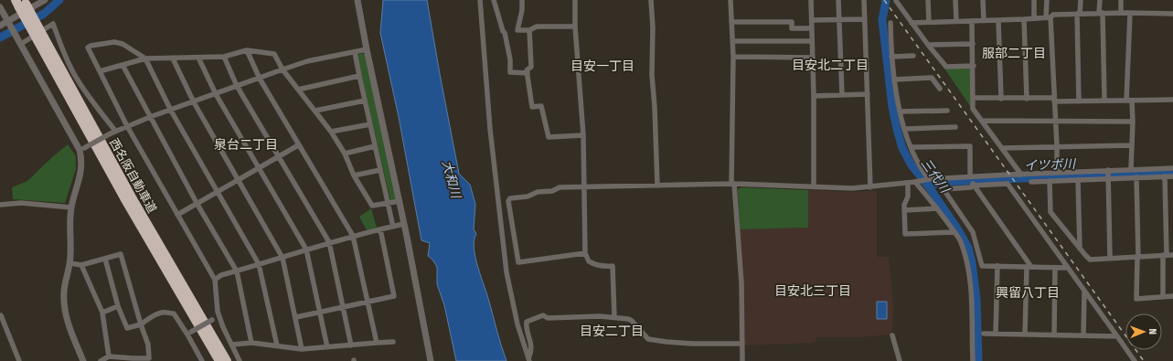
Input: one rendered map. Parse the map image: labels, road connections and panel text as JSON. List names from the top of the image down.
{
  "streets": {
    "highway": ["西名阪自動車道"]
  },
  "districts": [
    "服部二丁目",
    "目安北二丁目",
    "目安一丁目",
    "泉台二丁目",
    "目安北三丁目",
    "興留八丁目",
    "目安二丁目"
  ],
  "water": ["イツボ川", "三代川", "大和川"],
  "north": "right"
}
